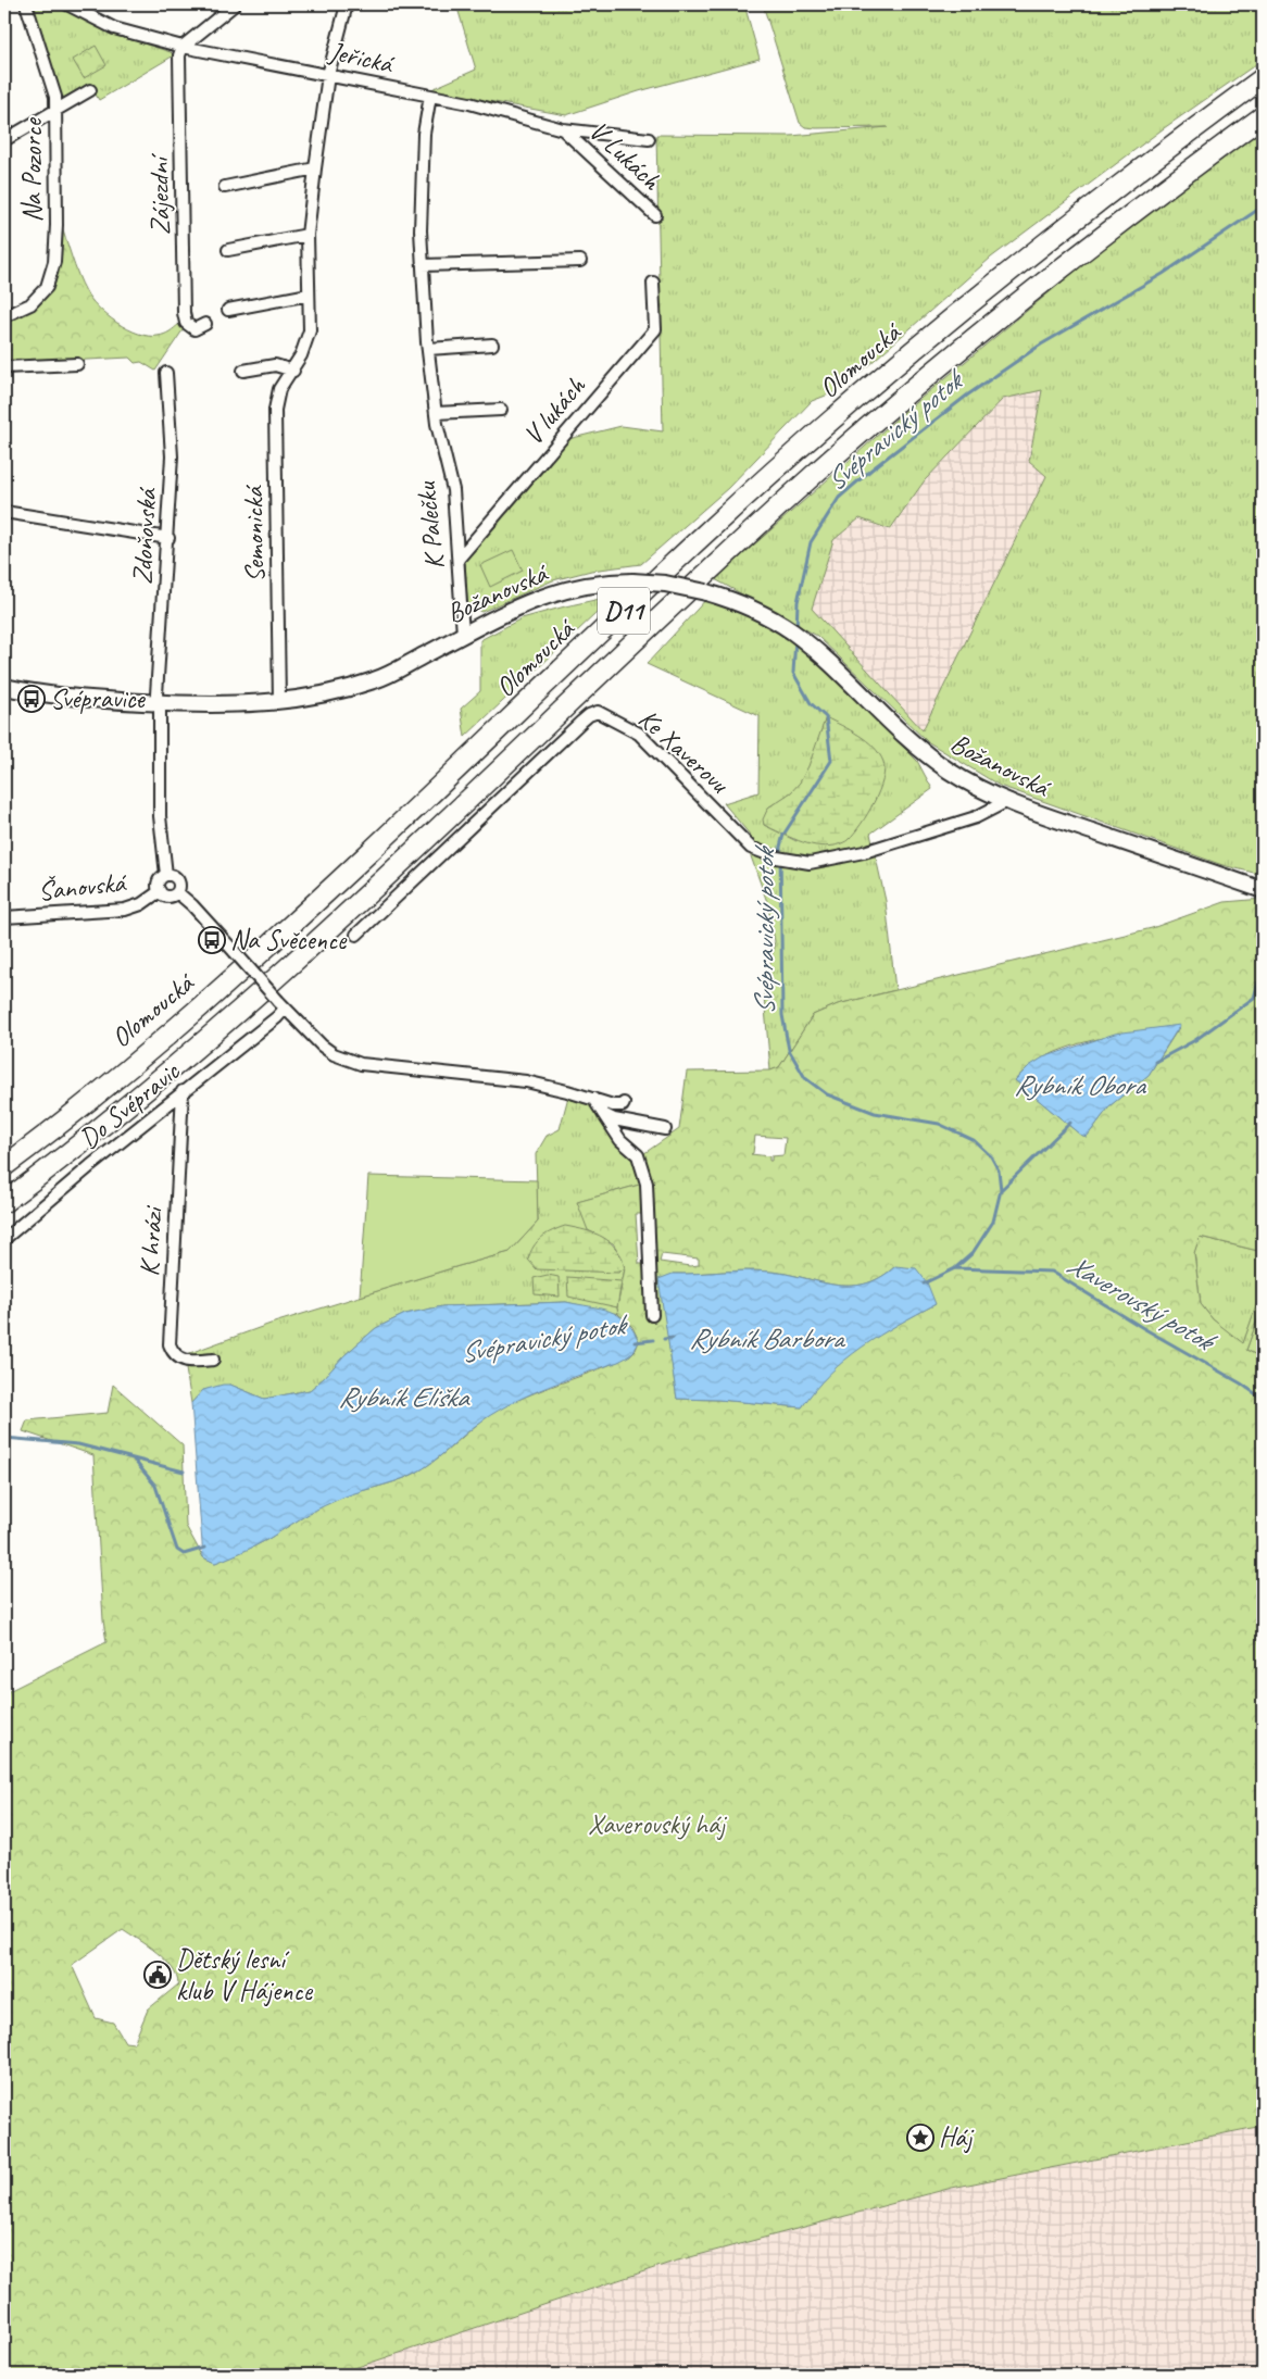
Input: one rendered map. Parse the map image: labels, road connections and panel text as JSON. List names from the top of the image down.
{
  "streets": {
    "highway": ["Olomoucká", "D11"],
    "street": [
      "Jeřická",
      "V Lukách",
      "Na Pozorce",
      "Zájezdní",
      "V lukách",
      "K Palečku",
      "Semonická",
      "Zdoňovská",
      "Božanovská",
      "Ke Xaverovu",
      "Šanovská",
      "Do Svépravic",
      "K hrázi"
    ]
  },
  "crossings": [
    ["Jeřická", "V Lukách"],
    ["Jeřická", "Zájezdní"],
    ["Jeřická", "K Palečku"],
    ["Jeřická", "Semonická"],
    ["V lukách", "K Palečku"],
    ["K Palečku", "Božanovská"],
    ["Semonická", "Božanovská"],
    ["Zdoňovská", "Božanovská"],
    ["Zdoňovská", "Šanovská"],
    ["Božanovská", "Ke Xaverovu"],
    ["Do Svépravic", "K hrázi"]
  ],
  "water": [
    "Svépravický potok",
    "Rybník Obora",
    "Xaverovský potok",
    "Rybník Barbora",
    "Rybník Eliška"
  ],
  "parks": ["Xaverovský háj"],
  "places": {
    "bus stop": ["Svépravice", "Na Svěcence"],
    "public building": ["Dětský lesní klub V Hájence"],
    "place": ["Háj"]
  }
}
